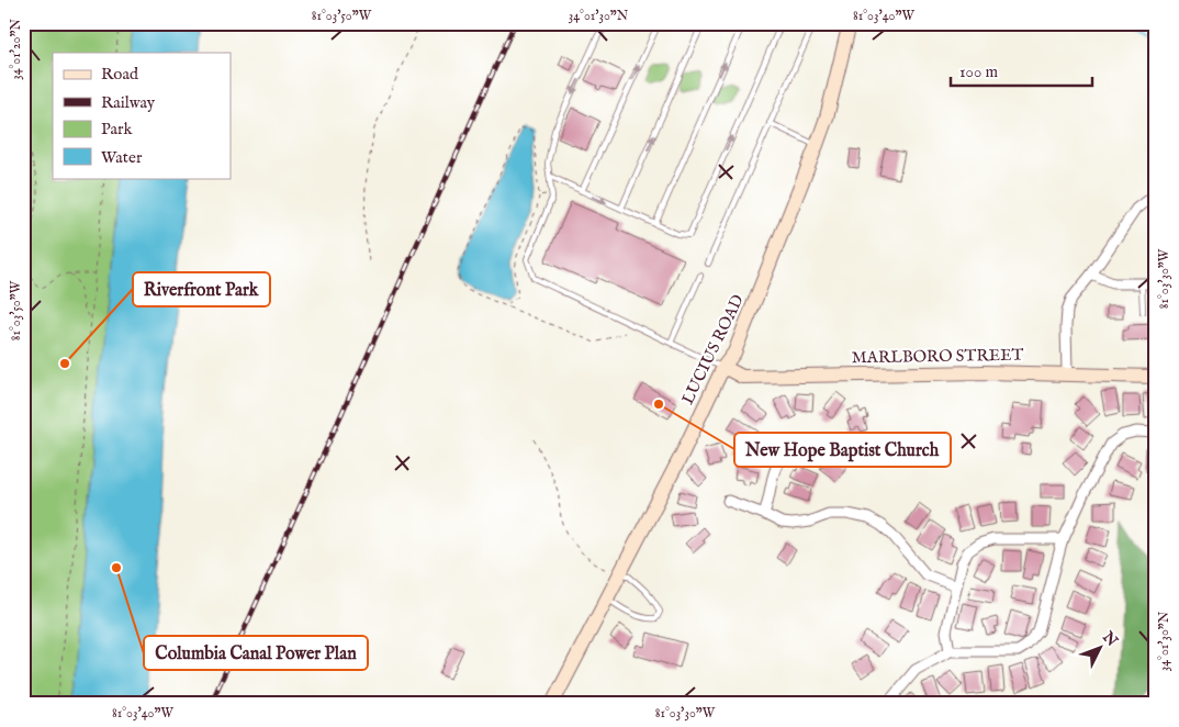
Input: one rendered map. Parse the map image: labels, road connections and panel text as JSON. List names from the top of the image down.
{
  "streets": {
    "street": ["LUCIUS ROAD", "MARLBORO STREET"]
  },
  "crossings": [
    ["LUCIUS ROAD", "MARLBORO STREET"]
  ],
  "places": ["Riverfront Park", "New Hope Baptist Church", "Columbia Canal Power Plan"],
  "legend": [
    "Road",
    "Railway",
    "Park",
    "Water"
  ],
  "scale_bar": "100 m",
  "north": "top right",
  "coordinates": [
    "81°03'50\"W",
    "34°01'30\"N",
    "81°03'40\"W",
    "34°01'20\"N",
    "81°03'30\"W"
  ]
}
